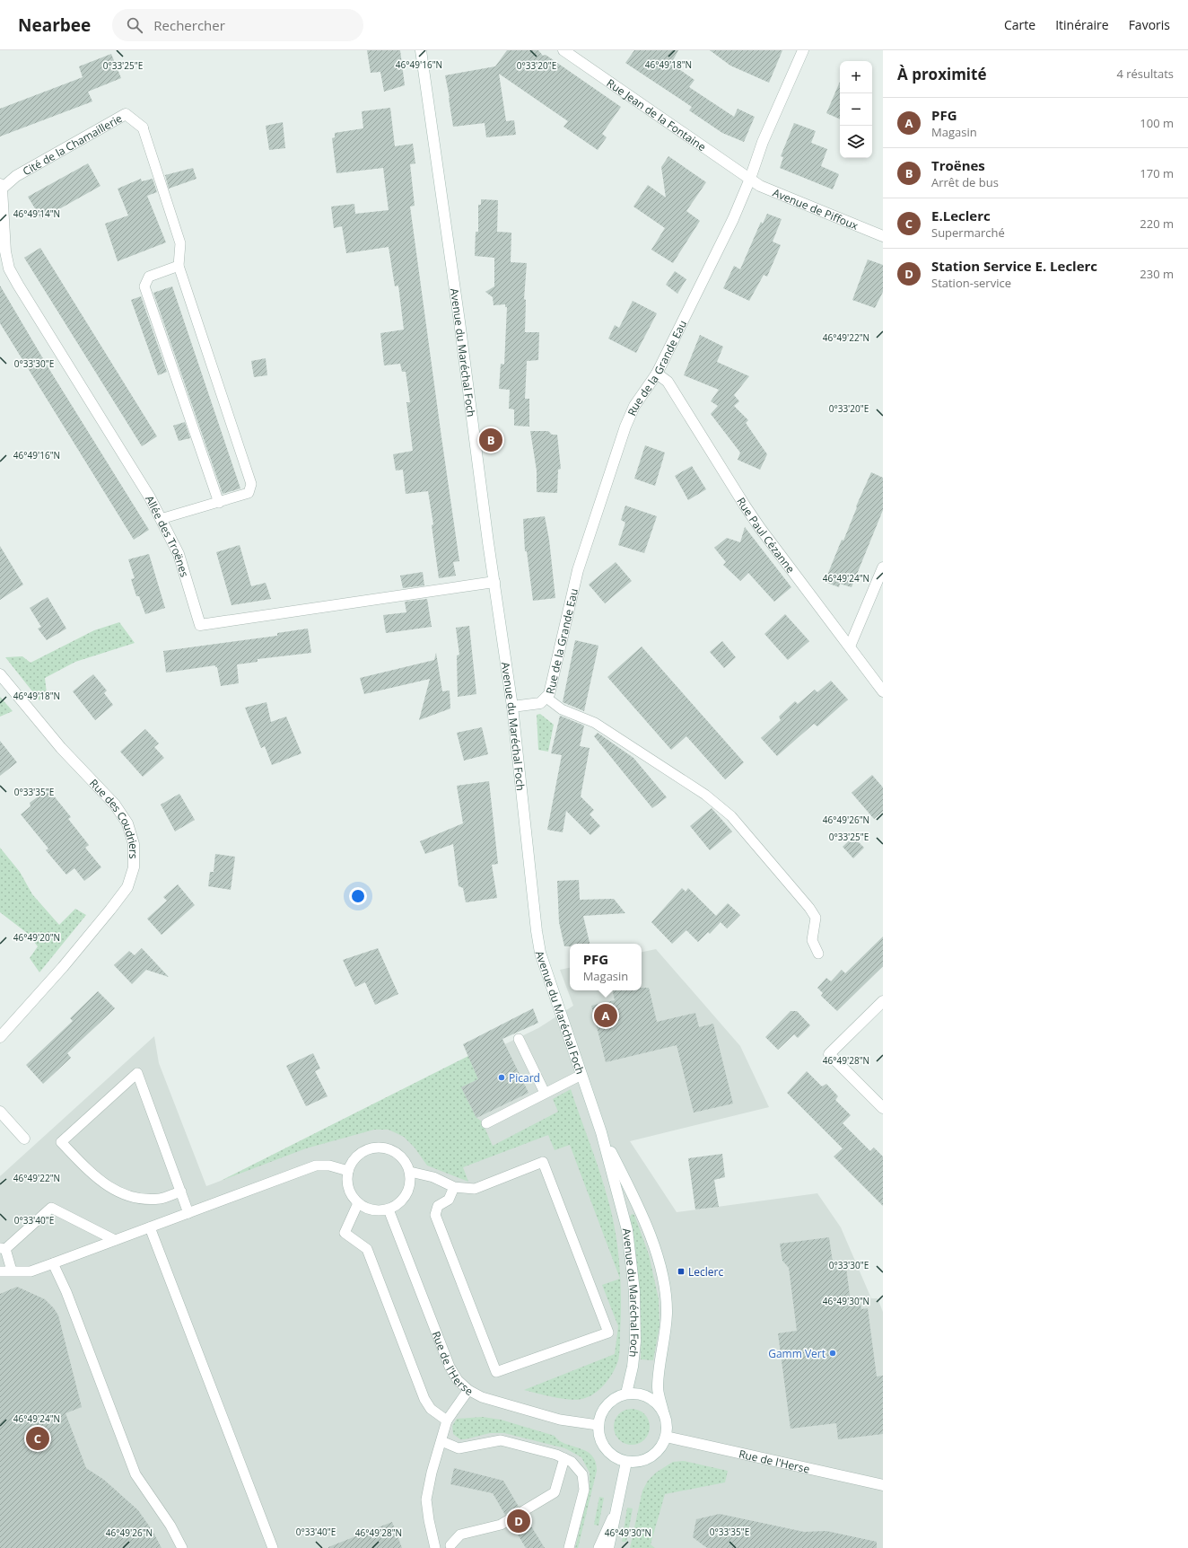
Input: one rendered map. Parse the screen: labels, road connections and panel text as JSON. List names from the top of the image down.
{
  "streets": {
    "street": [
      "Rue Jean de la Fontaine",
      "Cité de la Chamaillerie",
      "Avenue de Piffoux",
      "Avenue du Maréchal Foch",
      "Rue de la Grande Eau",
      "Rue Paul Cézanne",
      "Allée des Troënes",
      "Rue des Coudriers",
      "Rue de l'Herse"
    ]
  },
  "crossings": [
    ["Rue Jean de la Fontaine", "Avenue de Piffoux"],
    ["Rue Jean de la Fontaine", "Rue de la Grande Eau"],
    ["Cité de la Chamaillerie", "Allée des Troënes"],
    ["Avenue de Piffoux", "Rue de la Grande Eau"],
    ["Avenue du Maréchal Foch", "Rue de la Grande Eau"],
    ["Avenue du Maréchal Foch", "Allée des Troënes"],
    ["Avenue du Maréchal Foch", "Rue de l'Herse"],
    ["Rue de la Grande Eau", "Rue Paul Cézanne"]
  ],
  "places": {
    "other": ["Picard", "Gamm Vert"],
    "transit": ["Leclerc"]
  },
  "page": {
    "header": "Nearbee",
    "search": "Rechercher",
    "nav": ["Carte", "Itinéraire", "Favoris"],
    "heading": ["À proximité", "4 résultats"],
    "map_buttons": ["+", "−"],
    "list": [
      {
        "mark": "A",
        "name": "PFG",
        "note": "Magasin",
        "value": "100 m"
      },
      {
        "mark": "B",
        "name": "Troënes",
        "note": "Arrêt de bus",
        "value": "170 m"
      },
      {
        "mark": "C",
        "name": "E.Leclerc",
        "note": "Supermarché",
        "value": "220 m"
      },
      {
        "mark": "D",
        "name": "Station Service E. Leclerc",
        "note": "Station-service",
        "value": "230 m"
      }
    ],
    "pins": [
      "B",
      "A",
      "C",
      "D"
    ],
    "popup": ["PFG", "Magasin"]
  },
  "coordinates": [
    "46°49'16\"N",
    "46°49'18\"N",
    "0°33'25\"E",
    "0°33'20\"E",
    "46°49'14\"N",
    "46°49'22\"N",
    "0°33'30\"E",
    "46°49'24\"N",
    "0°33'35\"E",
    "46°49'26\"N",
    "46°49'20\"N",
    "46°49'28\"N",
    "0°33'40\"E",
    "46°49'30\"N"
  ]
}
